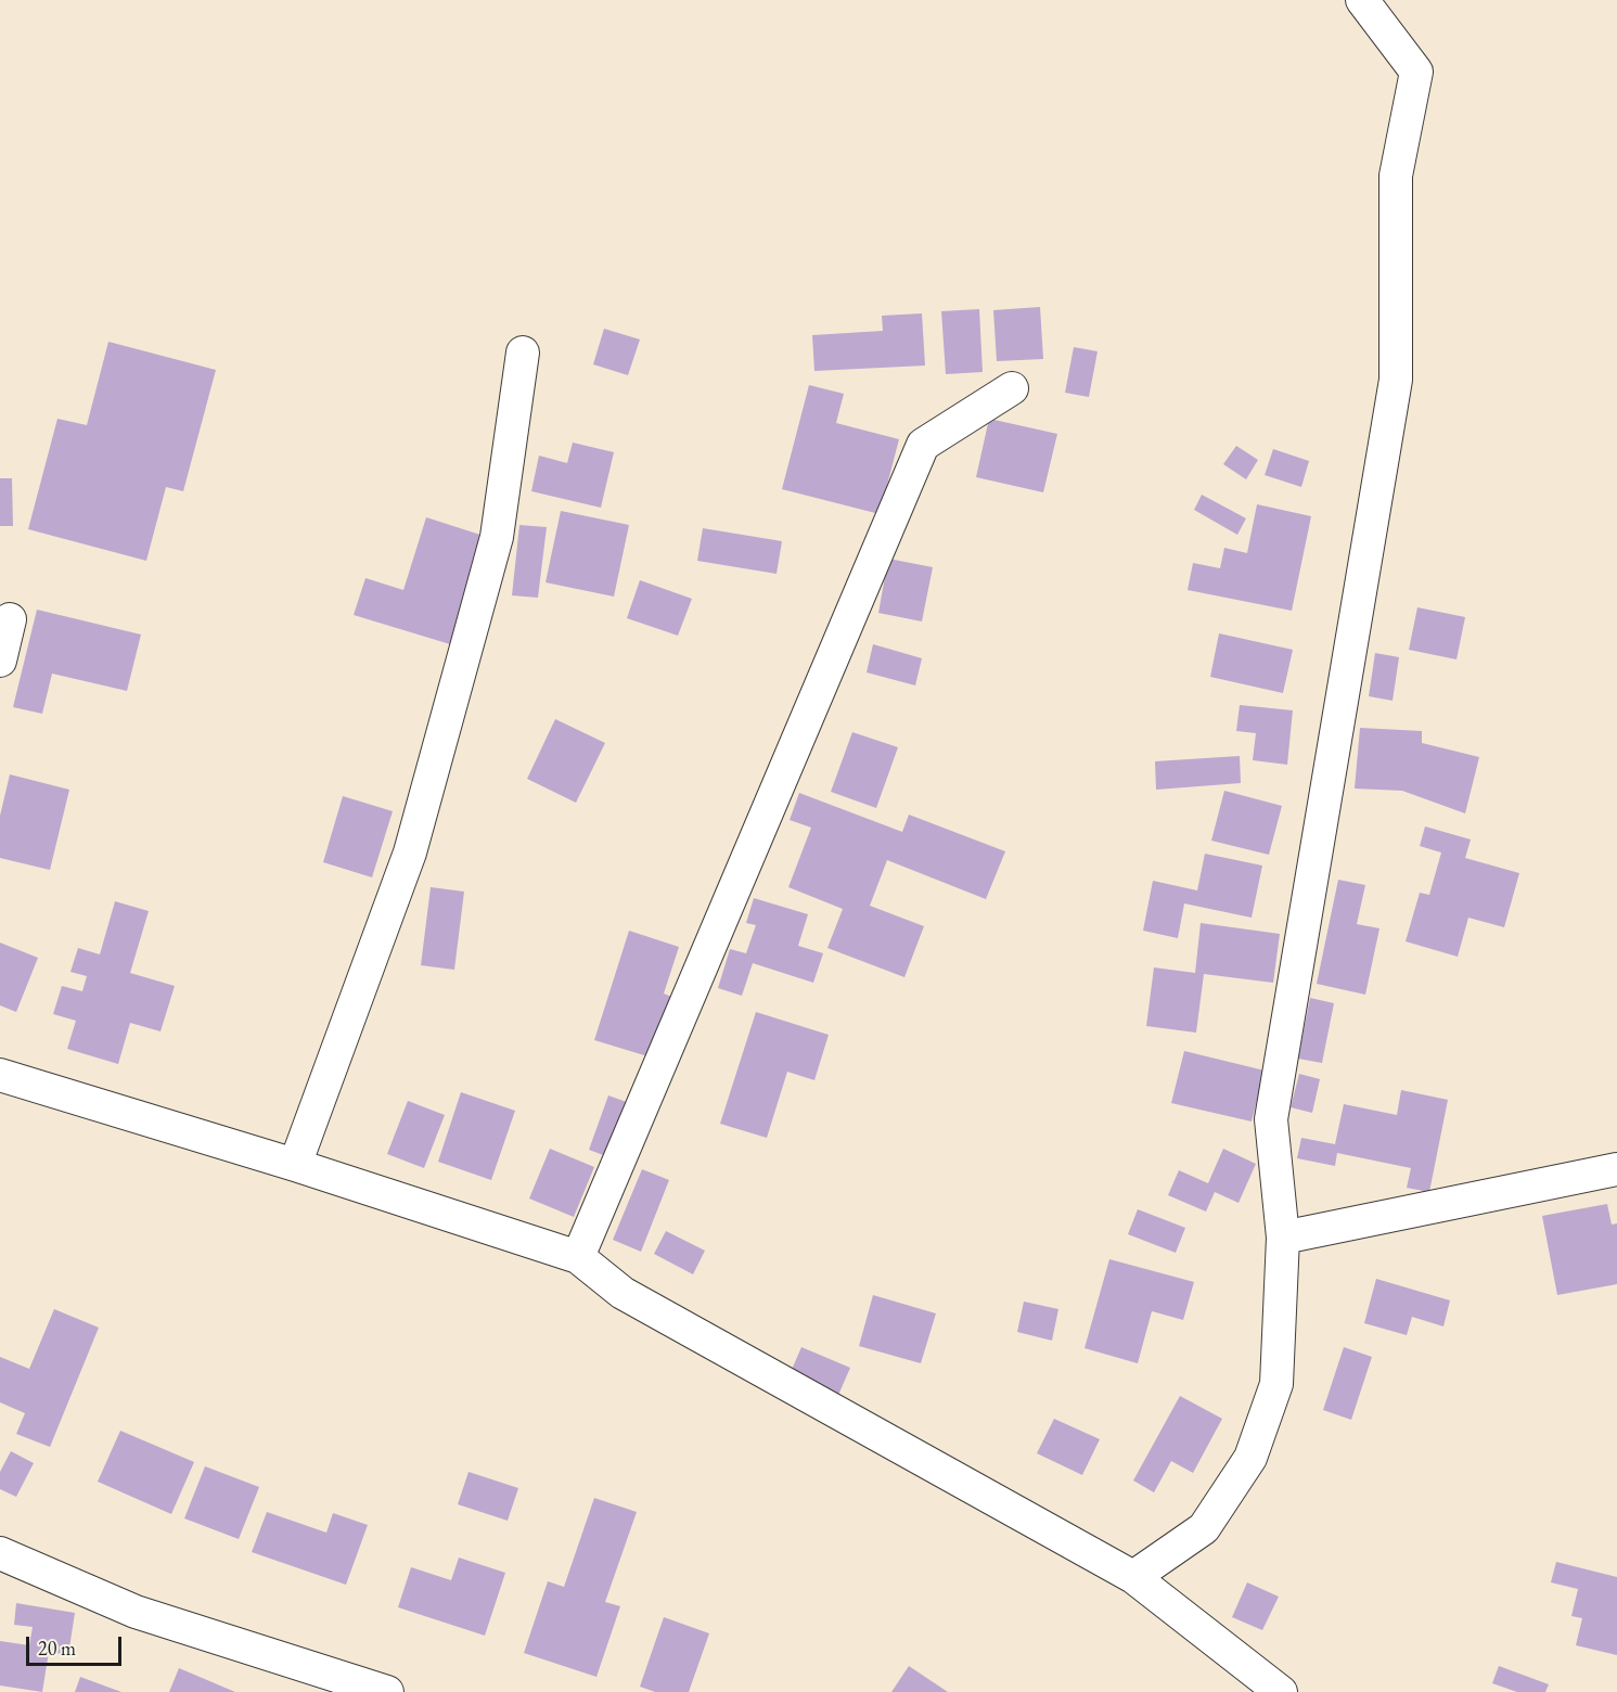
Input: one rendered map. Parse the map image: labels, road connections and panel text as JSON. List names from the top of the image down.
{
  "scale_bar": "20 m"
}
